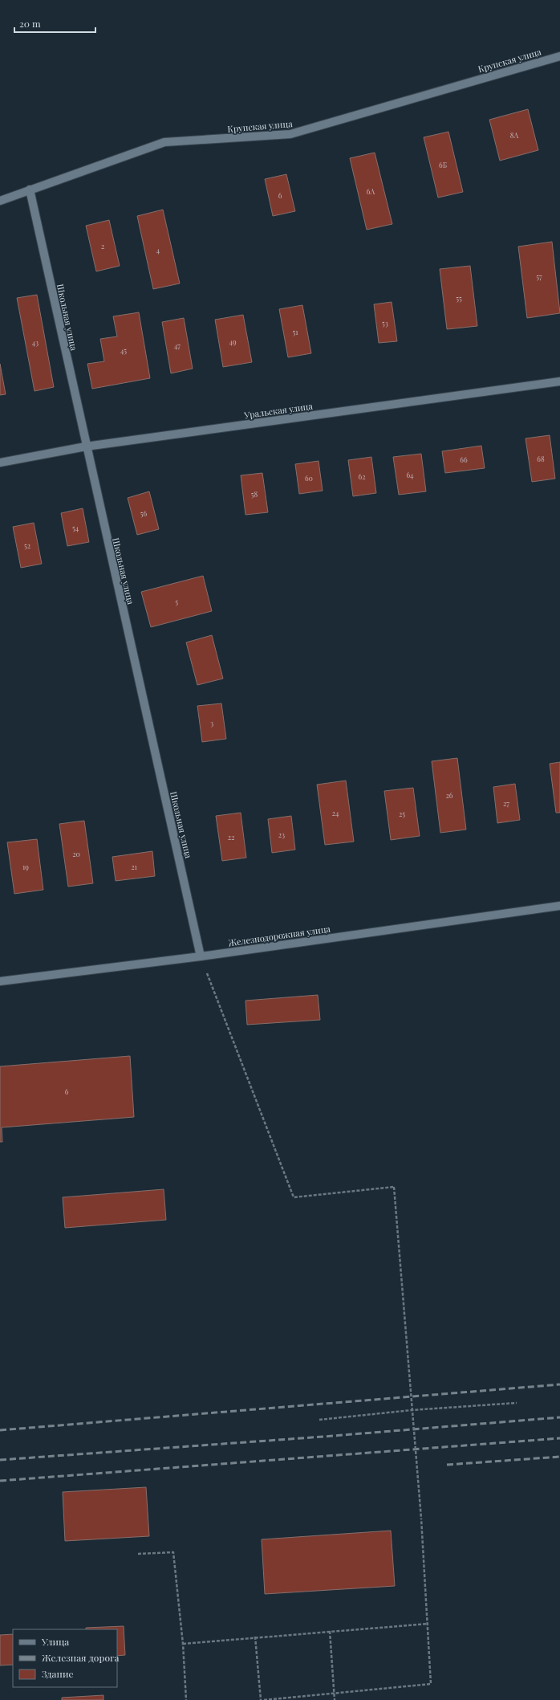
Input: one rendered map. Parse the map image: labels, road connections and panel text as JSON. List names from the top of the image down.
{
  "streets": {
    "street": [
      "Крупская улица",
      "Школьная улица",
      "Уральская улица",
      "Железнодорожная улица"
    ]
  },
  "crossings": [
    ["Крупская улица", "Школьная улица"],
    ["Школьная улица", "Уральская улица"],
    ["Школьная улица", "Железнодорожная улица"]
  ],
  "house_numbers": [
    "8А",
    "6Б",
    "6А",
    "6",
    "2",
    "4",
    "57",
    "55",
    "53",
    "51",
    "49",
    "43",
    "47",
    "45",
    "68",
    "66",
    "64",
    "62",
    "60",
    "58",
    "56",
    "54",
    "52",
    "5",
    "3",
    "26",
    "27",
    "24",
    "25",
    "23",
    "22",
    "20",
    "19",
    "21",
    "6"
  ],
  "legend": ["Улица", "Железная дорога", "Здание"],
  "scale_bar": "20 m"
}
